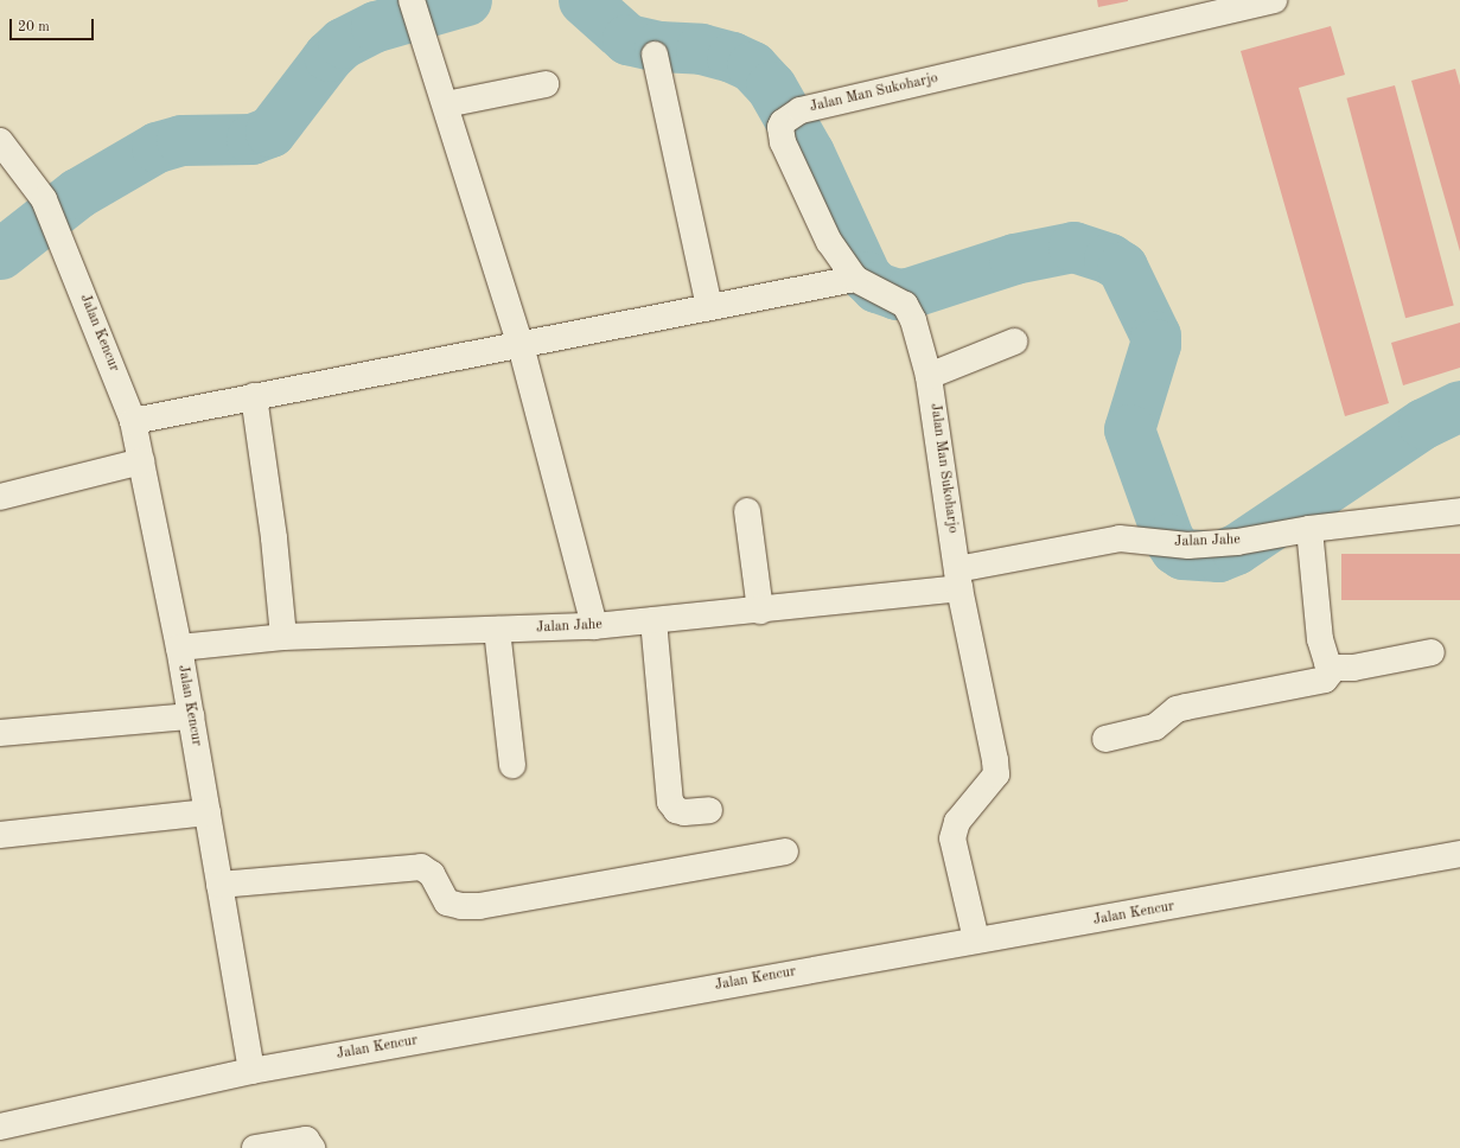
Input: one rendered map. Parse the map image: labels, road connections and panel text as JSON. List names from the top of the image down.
{
  "streets": {
    "street": ["Jalan Man Sukoharjo", "Jalan Kencur", "Jalan Jahe"]
  },
  "crossings": [
    ["Jalan Man Sukoharjo", "Jalan Kencur"],
    ["Jalan Man Sukoharjo", "Jalan Jahe"],
    ["Jalan Kencur", "Jalan Jahe"]
  ],
  "scale_bar": "20 m"
}
